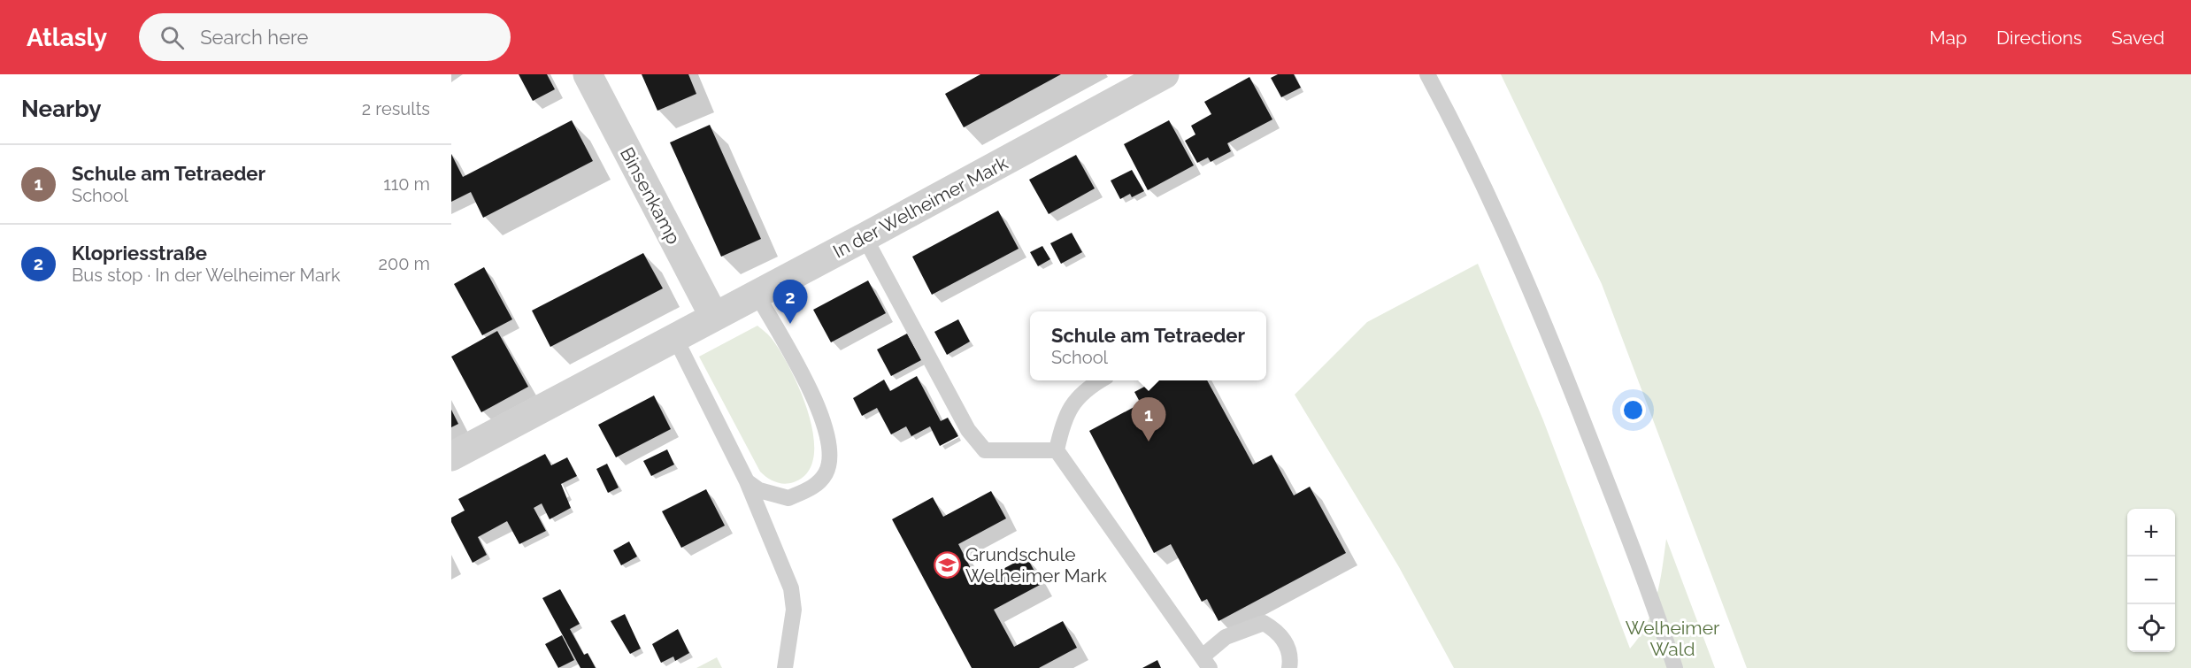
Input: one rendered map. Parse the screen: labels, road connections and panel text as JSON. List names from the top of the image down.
{
  "streets": {
    "street": ["Binsenkamp", "In der Welheimer Mark"]
  },
  "crossings": [
    ["Binsenkamp", "In der Welheimer Mark"]
  ],
  "parks": ["Welheimer Wald"],
  "places": {
    "school or university": ["Grundschule Welheimer Mark"]
  },
  "page": {
    "header": "Atlasly",
    "search": "Search here",
    "nav": ["Map", "Directions", "Saved"],
    "heading": ["Nearby", "2 results"],
    "list": [
      {
        "mark": "1",
        "name": "Schule am Tetraeder",
        "note": "School",
        "value": "110 m"
      },
      {
        "mark": "2",
        "name": "Klopriesstraße",
        "note": "Bus stop · In der Welheimer Mark",
        "value": "200 m"
      }
    ],
    "pins": ["2", "1"],
    "popup": ["Schule am Tetraeder", "School"],
    "map_buttons": ["+", "−"]
  }
}
